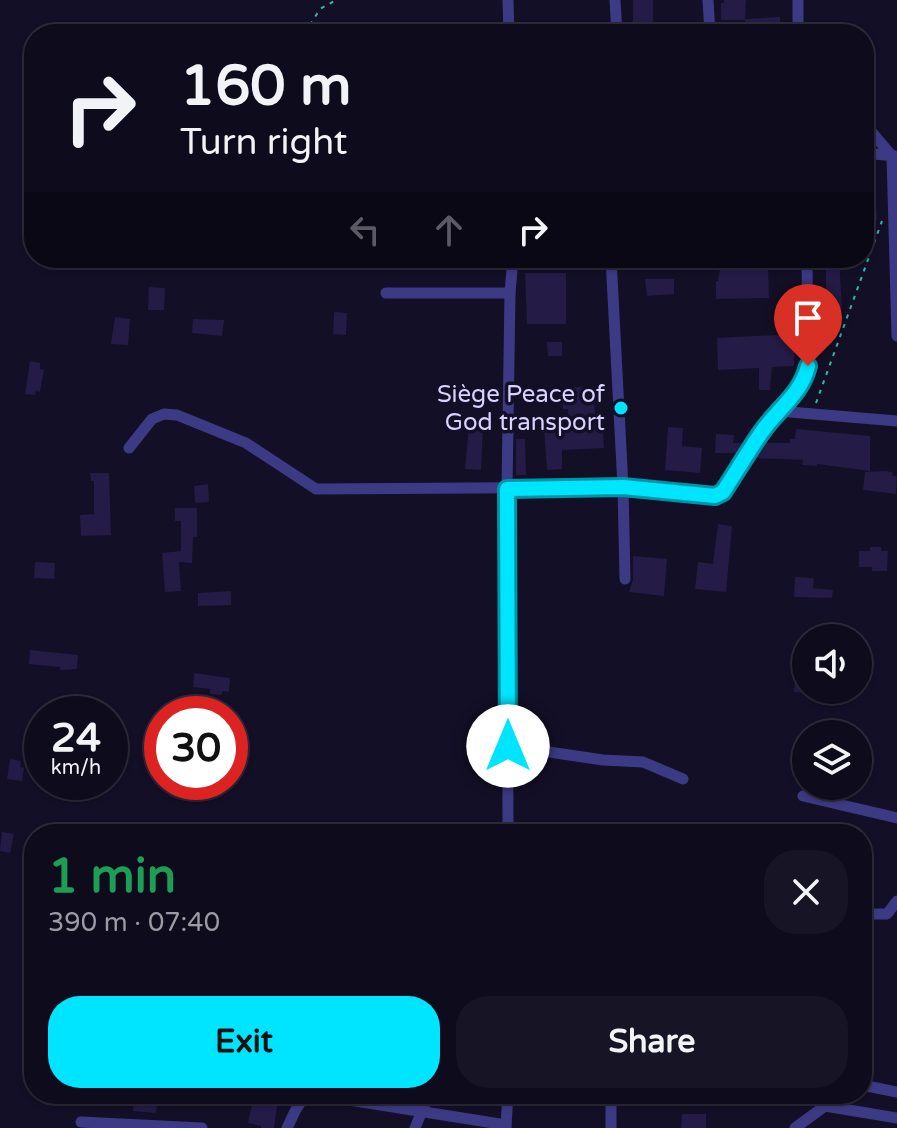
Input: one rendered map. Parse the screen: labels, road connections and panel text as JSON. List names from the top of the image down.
{
  "places": ["Siège Peace of God transport"],
  "page": {
    "turn": ["160 m", "Turn right"],
    "speed": "24 km/h",
    "limit": "30",
    "heading": ["1 min", "390 m · 07:40"],
    "buttons": ["Exit", "Share"]
  }
}
